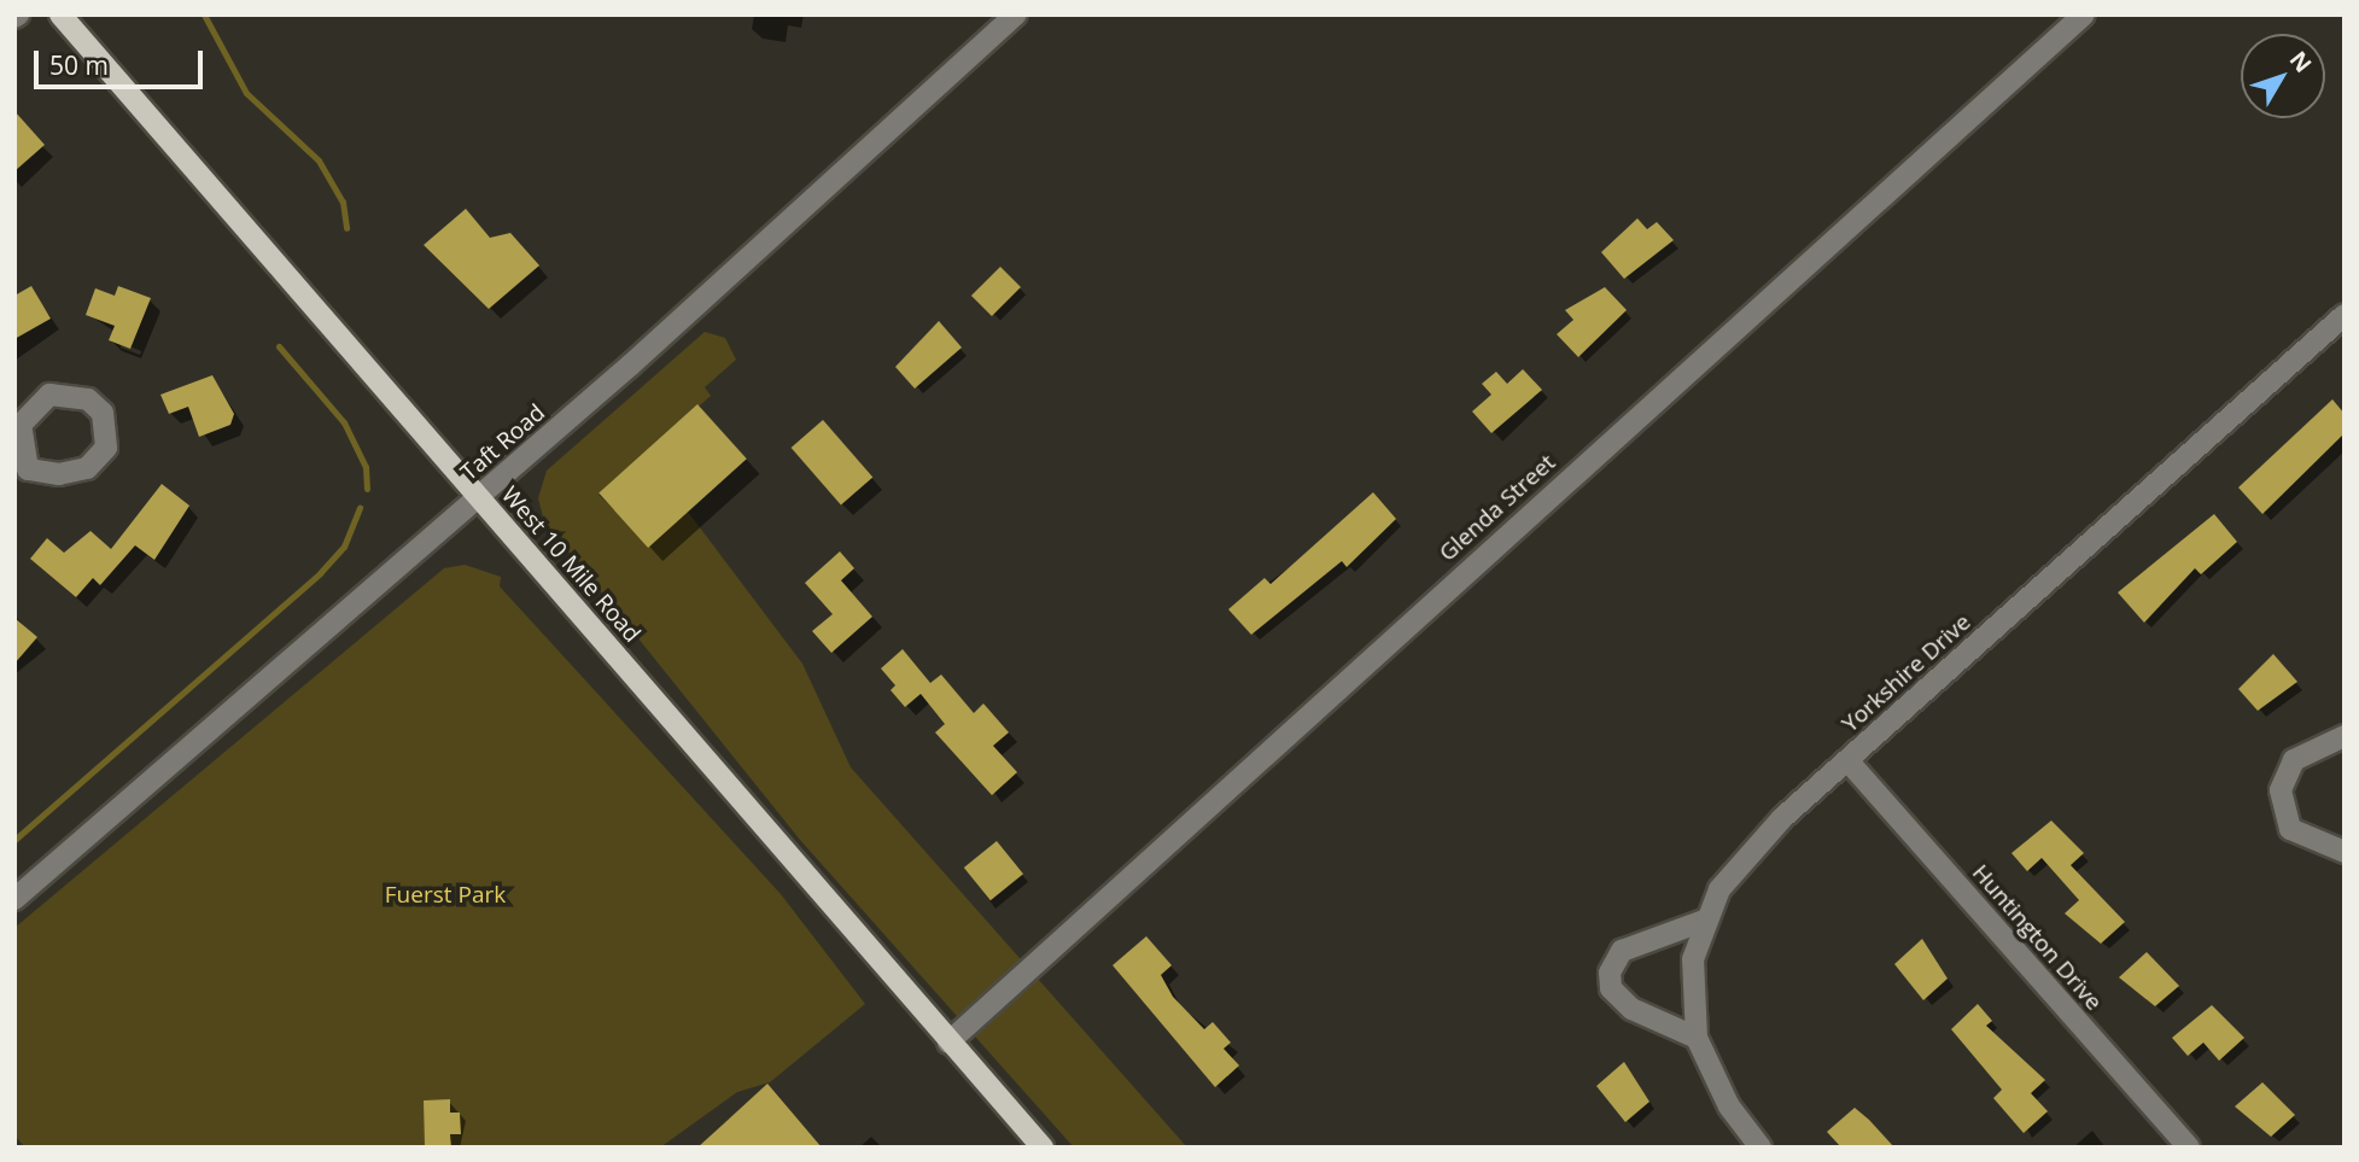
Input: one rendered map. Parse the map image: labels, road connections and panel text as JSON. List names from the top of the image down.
{
  "streets": {
    "main road": ["West 10 Mile Road"],
    "street": [
      "Taft Road",
      "Glenda Street",
      "Yorkshire Drive",
      "Huntington Drive"
    ]
  },
  "crossings": [
    ["Taft Road", "West 10 Mile Road"],
    ["Glenda Street", "West 10 Mile Road"],
    ["Yorkshire Drive", "Huntington Drive"]
  ],
  "parks": ["Fuerst Park"],
  "scale_bar": "50 m",
  "north": "top right"
}
